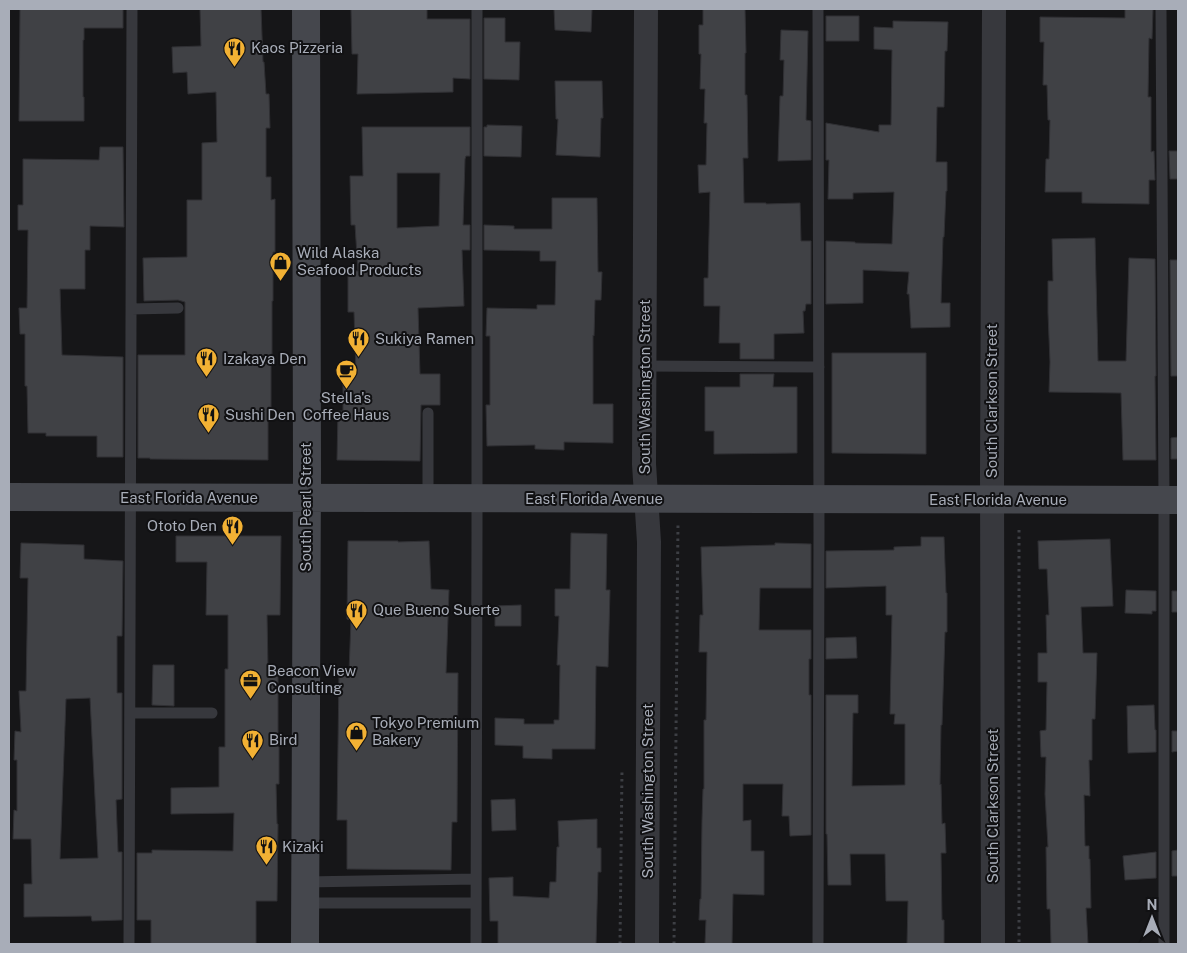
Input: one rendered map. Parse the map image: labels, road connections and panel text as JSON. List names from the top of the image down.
{
  "streets": {
    "street": [
      "South Washington Street",
      "South Clarkson Street",
      "East Florida Avenue",
      "South Pearl Street"
    ]
  },
  "crossings": [
    ["South Washington Street", "East Florida Avenue"],
    ["South Clarkson Street", "East Florida Avenue"],
    ["East Florida Avenue", "South Pearl Street"]
  ],
  "places": {
    "restaurant": [
      "Kaos Pizzeria",
      "Sukiya Ramen",
      "Izakaya Den",
      "Sushi Den",
      "Ototo Den",
      "Que Bueno Suerte",
      "Bird",
      "Kizaki"
    ],
    "shop": ["Wild Alaska Seafood Products", "Tokyo Premium Bakery"],
    "cafe": ["Stella's Coffee Haus"],
    "office": ["Beacon View Consulting"]
  },
  "north": "top"
}
